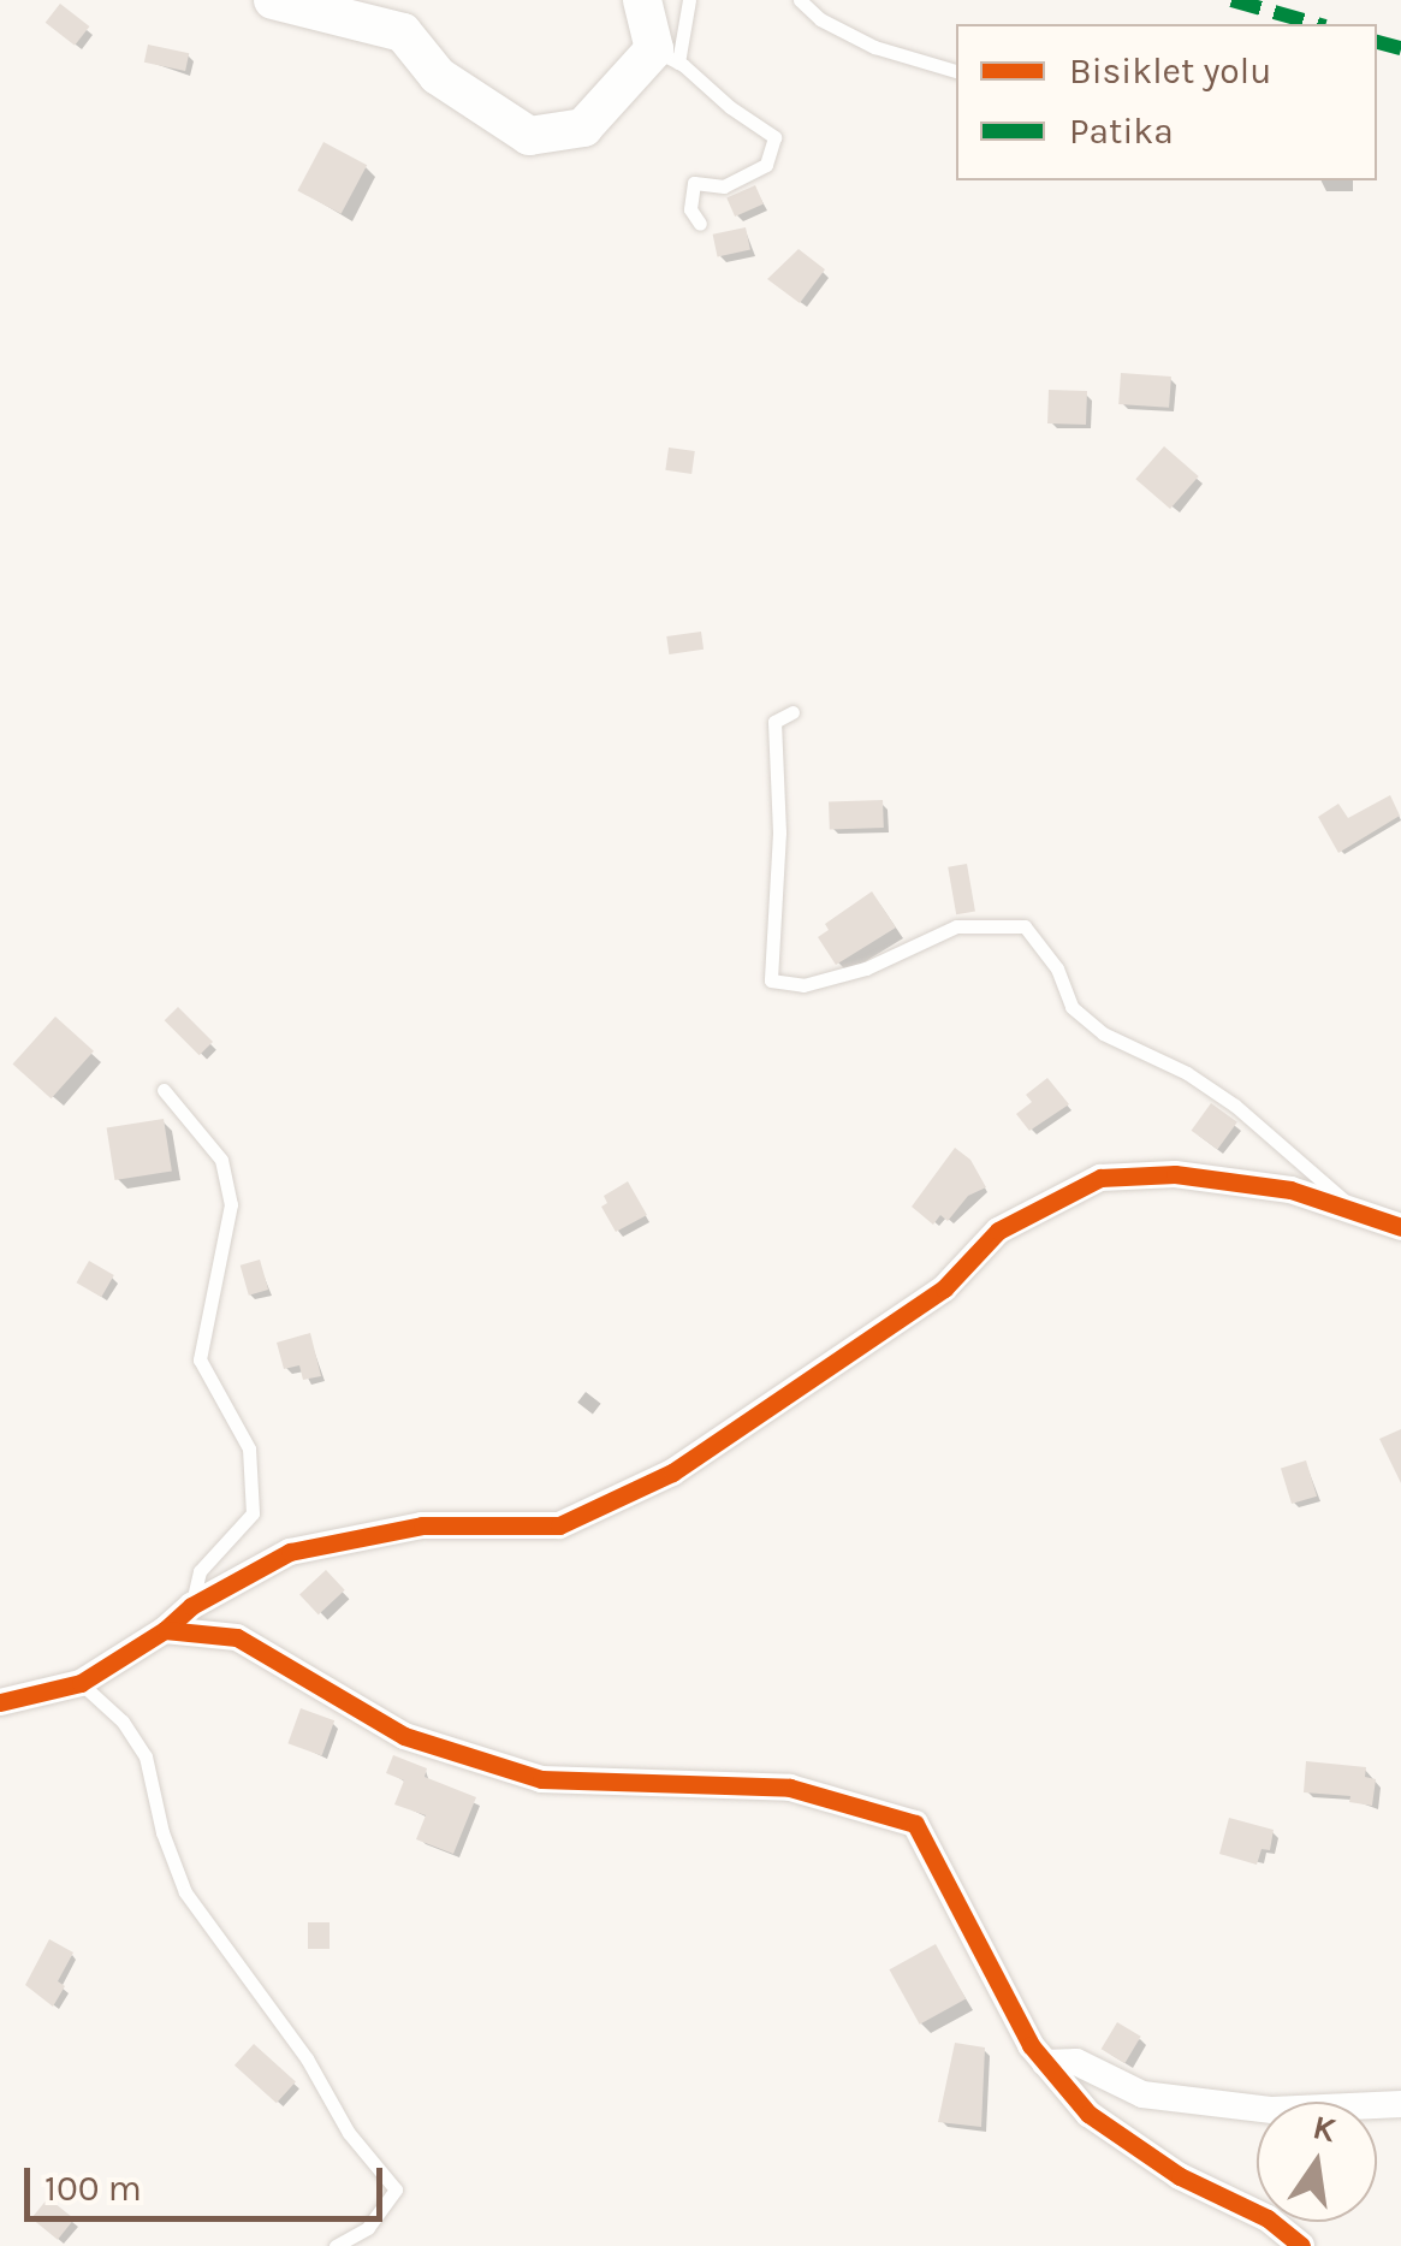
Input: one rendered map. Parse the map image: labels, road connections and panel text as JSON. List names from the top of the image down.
{
  "legend": ["Bisiklet yolu", "Patika"],
  "scale_bar": "100 m",
  "north": "top"
}
